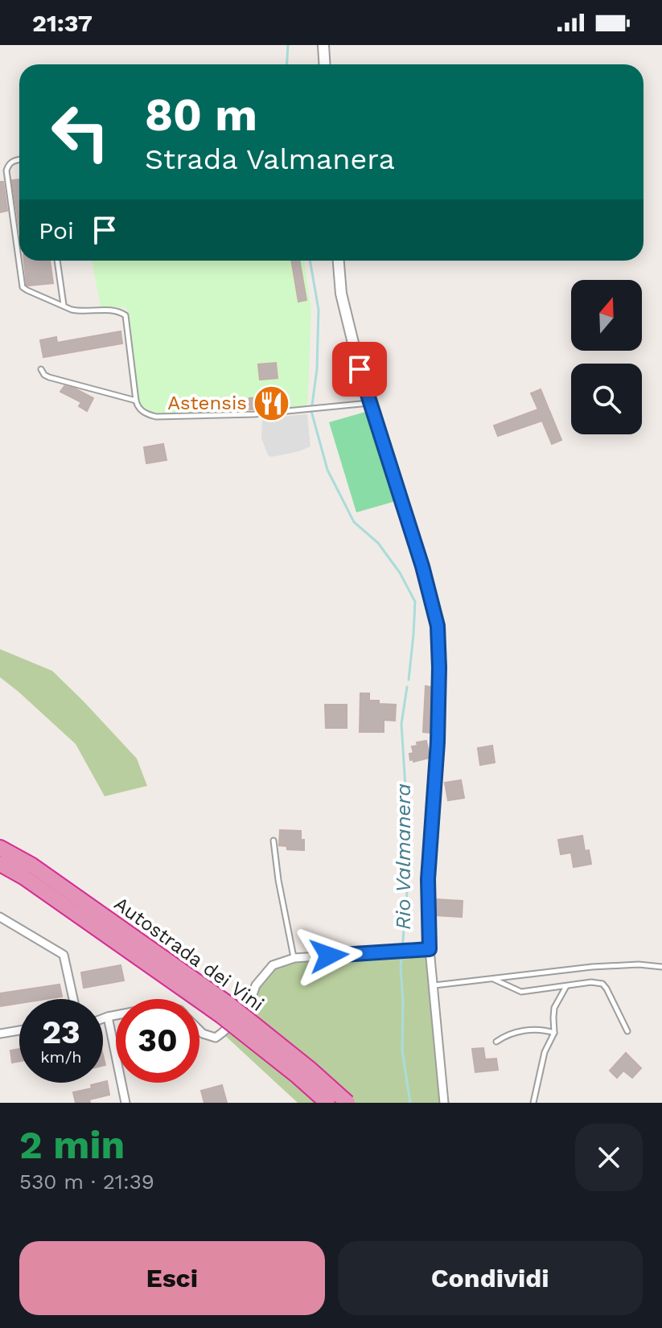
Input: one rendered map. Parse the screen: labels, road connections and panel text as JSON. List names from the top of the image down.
{
  "streets": {
    "highway": ["Autostrada dei Vini"]
  },
  "water": ["Rio Valmanera"],
  "places": {
    "restaurant": ["Astensis"]
  },
  "north": "top",
  "page": {
    "status": "21:37",
    "turn": ["80 m", "Strada Valmanera"],
    "then": "Poi",
    "speed": "23 km/h",
    "limit": "30",
    "heading": ["2 min", "530 m · 21:39"],
    "buttons": ["Esci", "Condividi"]
  }
}
